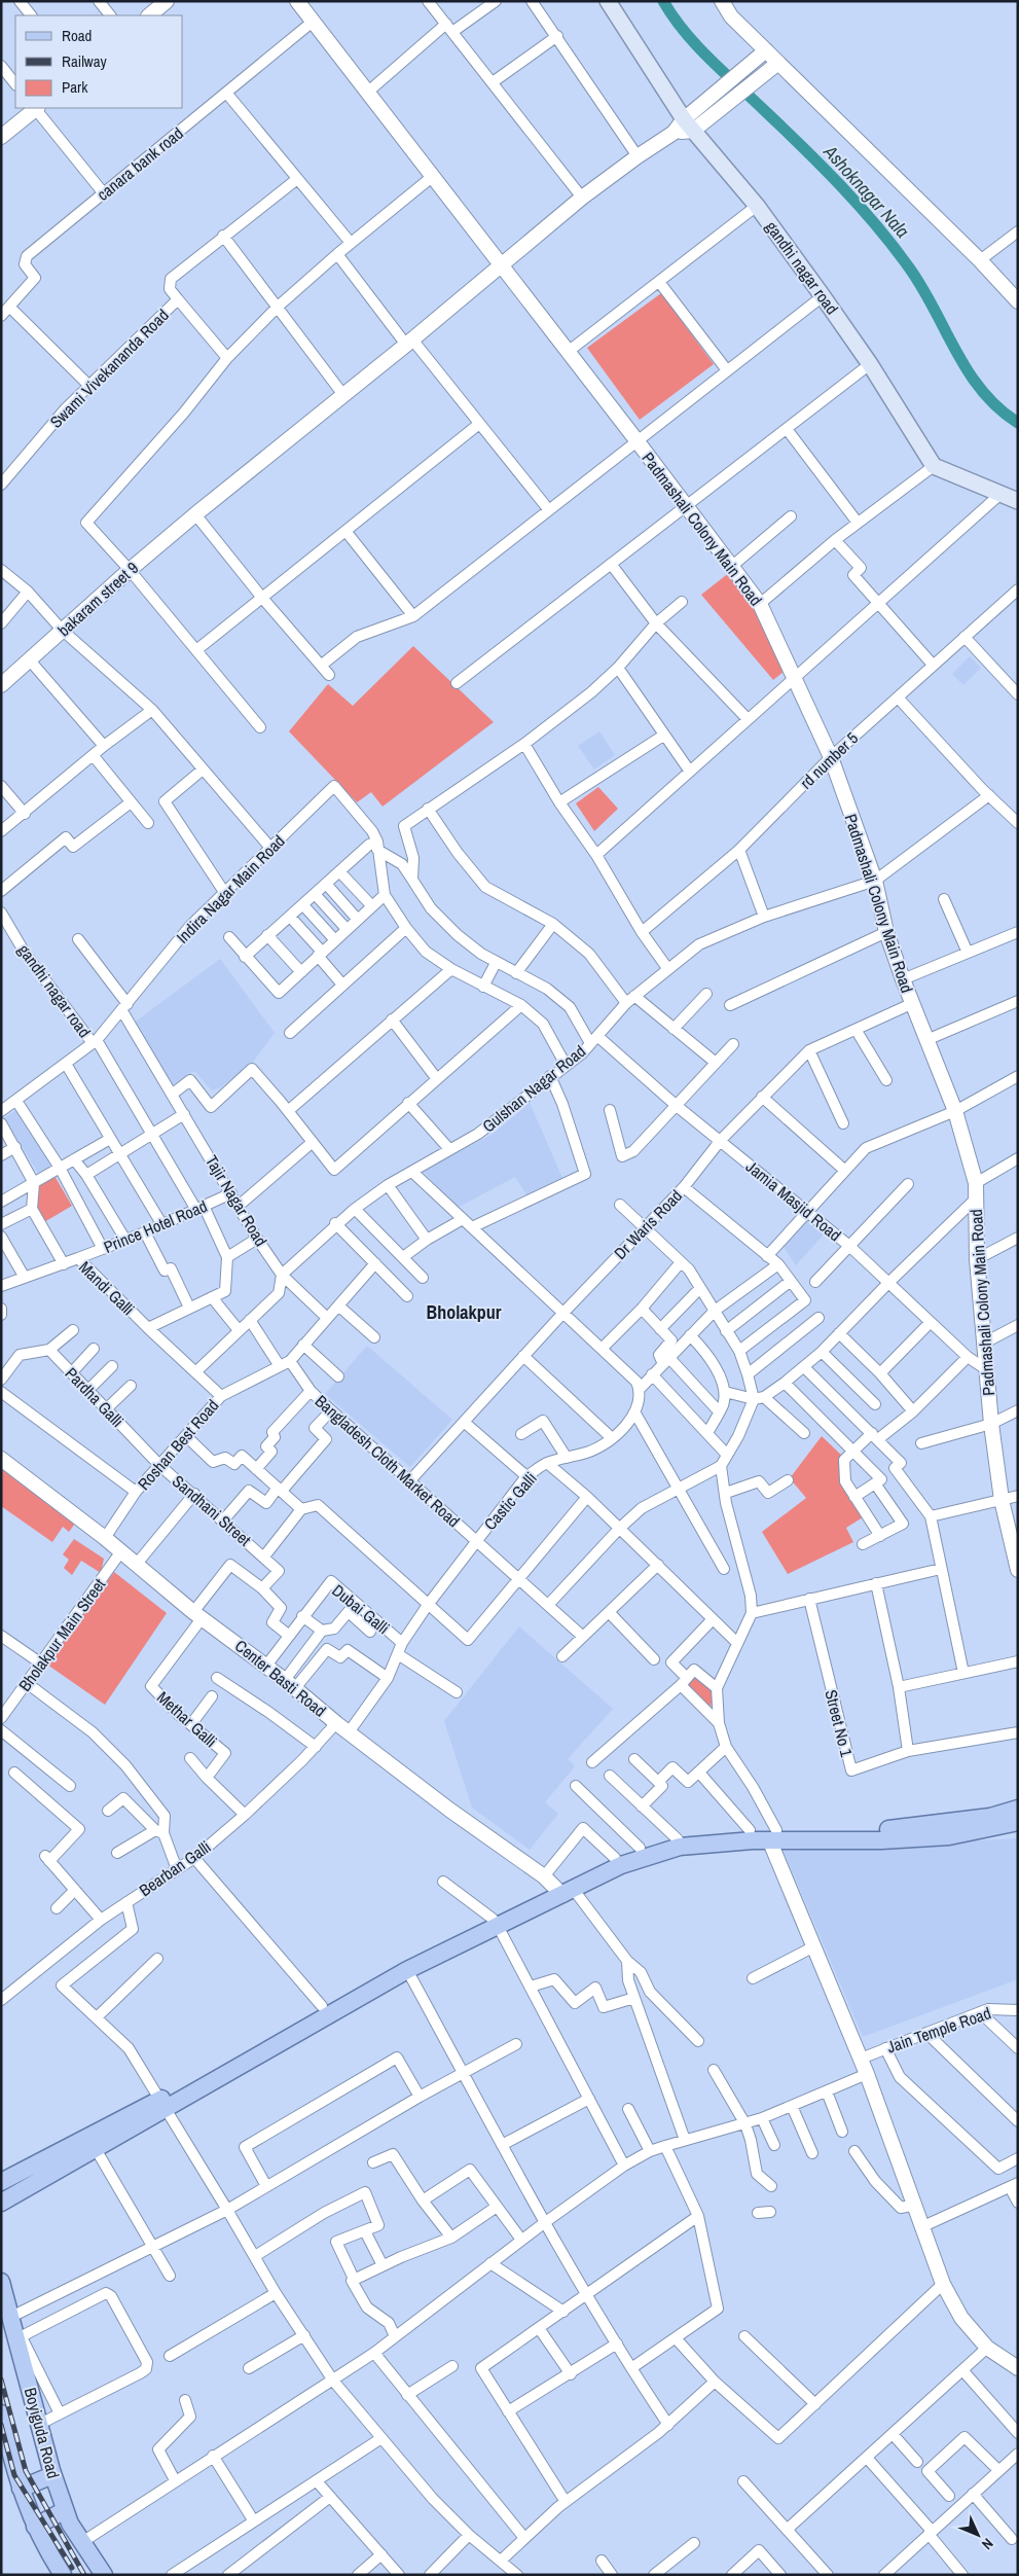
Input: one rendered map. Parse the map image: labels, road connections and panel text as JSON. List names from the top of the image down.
{
  "streets": {
    "main road": ["gandhi nagar road", "Boyiguda Road"],
    "street": [
      "canara bank road",
      "Swami Vivekananda Road",
      "Padmashali Colony Main Road",
      "bakaram street 9",
      "rd number 5",
      "Indira Nagar Main Road",
      "Gulshan Nagar Road",
      "Tajir Nagar Road",
      "Jamia Masjid Road",
      "Dr Waris Road",
      "Prince Hotel Road",
      "Mandi Galli",
      "Pardha Galli",
      "Roshan Best Road",
      "Bangladesh Cloth Market Road",
      "Castic Galli",
      "Sandhani Street",
      "Dubai Galli",
      "Bholakpur Main Street",
      "Center Basti Road",
      "Methar Galli",
      "Street No 1",
      "Bearban Galli",
      "Jain Temple Road"
    ]
  },
  "crossings": [
    ["gandhi nagar road", "bakaram street 9"],
    ["gandhi nagar road", "Indira Nagar Main Road"],
    ["gandhi nagar road", "Prince Hotel Road"],
    ["Padmashali Colony Main Road", "bakaram street 9"],
    ["Padmashali Colony Main Road", "rd number 5"],
    ["Padmashali Colony Main Road", "Gulshan Nagar Road"],
    ["Padmashali Colony Main Road", "Jamia Masjid Road"],
    ["Padmashali Colony Main Road", "Dr Waris Road"],
    ["Indira Nagar Main Road", "Tajir Nagar Road"],
    ["Indira Nagar Main Road", "Jamia Masjid Road"],
    ["Gulshan Nagar Road", "Tajir Nagar Road"],
    ["Gulshan Nagar Road", "Jamia Masjid Road"],
    ["Tajir Nagar Road", "Prince Hotel Road"],
    ["Tajir Nagar Road", "Roshan Best Road"],
    ["Jamia Masjid Road", "Dr Waris Road"],
    ["Dr Waris Road", "Bangladesh Cloth Market Road"],
    ["Prince Hotel Road", "Mandi Galli"],
    ["Mandi Galli", "Roshan Best Road"],
    ["Pardha Galli", "Roshan Best Road"],
    ["Pardha Galli", "Sandhani Street"],
    ["Roshan Best Road", "Bangladesh Cloth Market Road"],
    ["Roshan Best Road", "Sandhani Street"],
    ["Roshan Best Road", "Center Basti Road"],
    ["Bangladesh Cloth Market Road", "Castic Galli"],
    ["Castic Galli", "Dubai Galli"],
    ["Castic Galli", "Center Basti Road"],
    ["Dubai Galli", "Center Basti Road"],
    ["Bholakpur Main Street", "Center Basti Road"],
    ["Center Basti Road", "Methar Galli"],
    ["Center Basti Road", "Bearban Galli"]
  ],
  "districts": ["Bholakpur"],
  "water": ["Ashoknagar Nala"],
  "legend": ["Road", "Railway", "Park"],
  "north": "bottom right"
}
